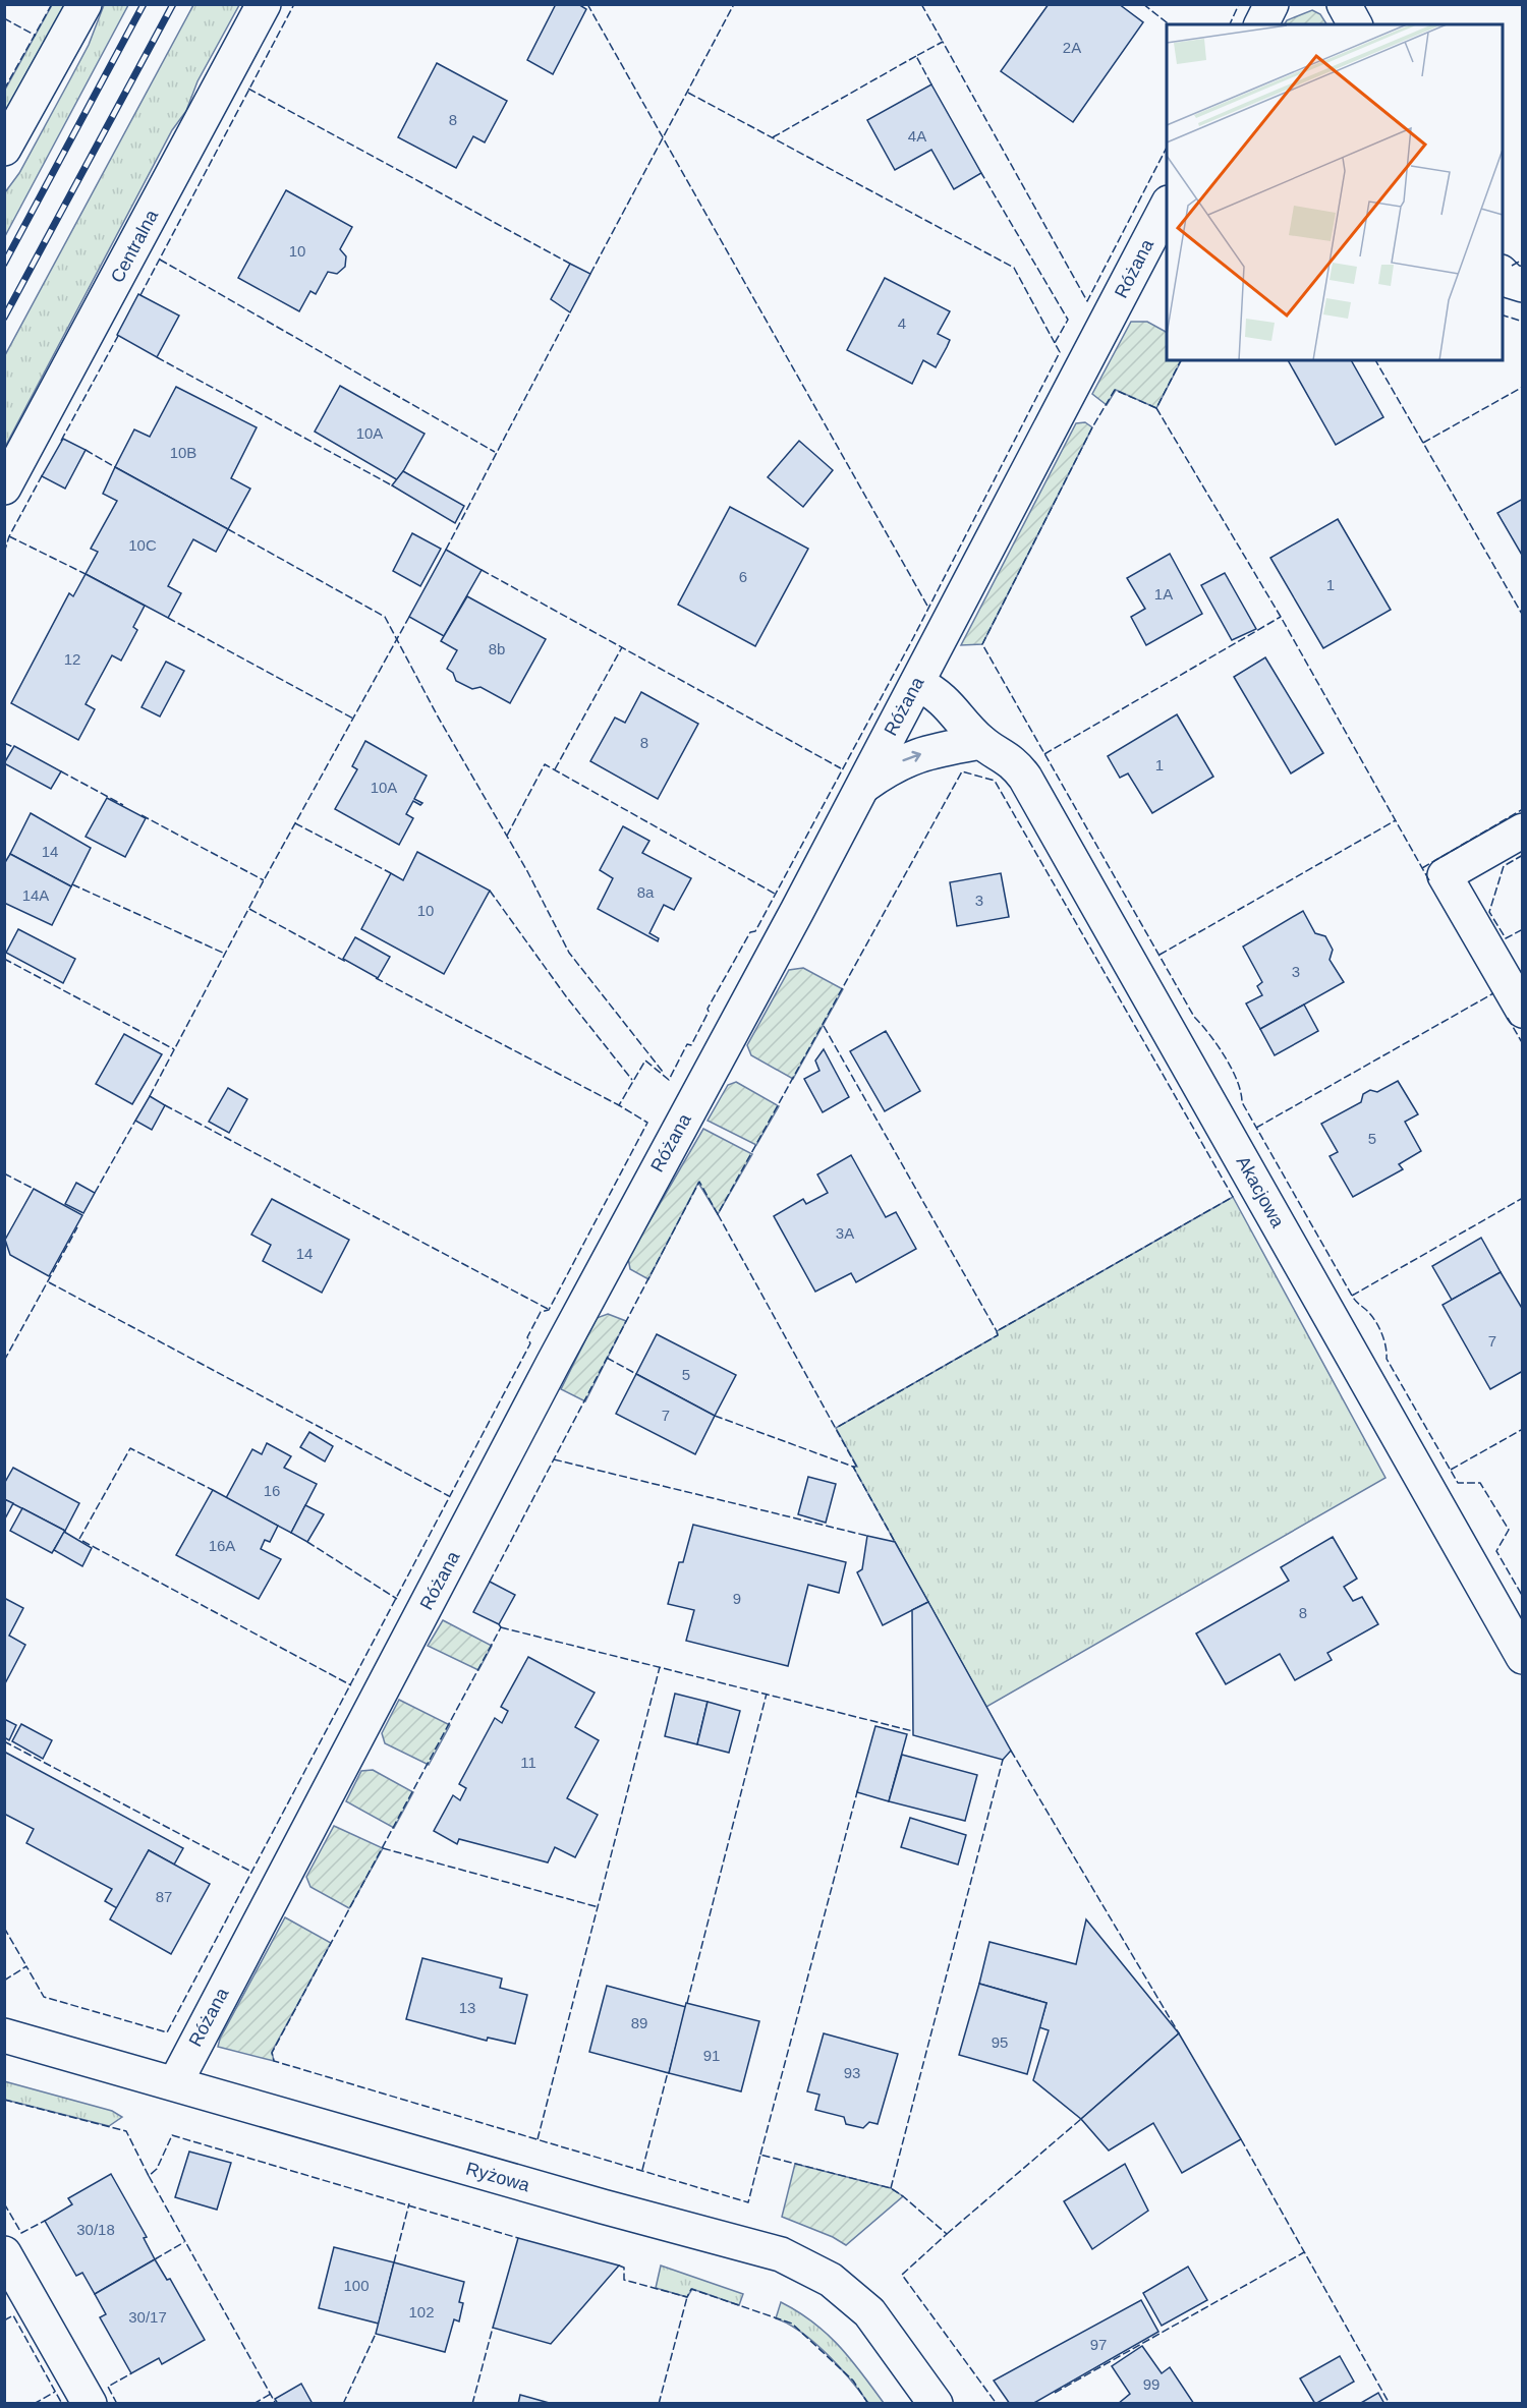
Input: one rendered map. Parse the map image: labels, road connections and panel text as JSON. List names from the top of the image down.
{
  "streets": {
    "street": [
      "Centralna",
      "Różana",
      "Akacjowa",
      "Ryżowa"
    ]
  },
  "crossings": [
    ["Różana", "Akacjowa"],
    ["Różana", "Ryżowa"]
  ],
  "house_numbers": [
    "2A",
    "8",
    "4A",
    "10",
    "4",
    "10A",
    "10B",
    "10C",
    "6",
    "1",
    "1A",
    "8b",
    "12",
    "8",
    "1",
    "10A",
    "14",
    "8a",
    "14A",
    "3",
    "10",
    "3",
    "5",
    "3A",
    "14",
    "7",
    "5",
    "7",
    "16",
    "16A",
    "9",
    "8",
    "11",
    "87",
    "13",
    "89",
    "95",
    "91",
    "93",
    "30/18",
    "100",
    "102",
    "30/17",
    "97",
    "99"
  ]
}
